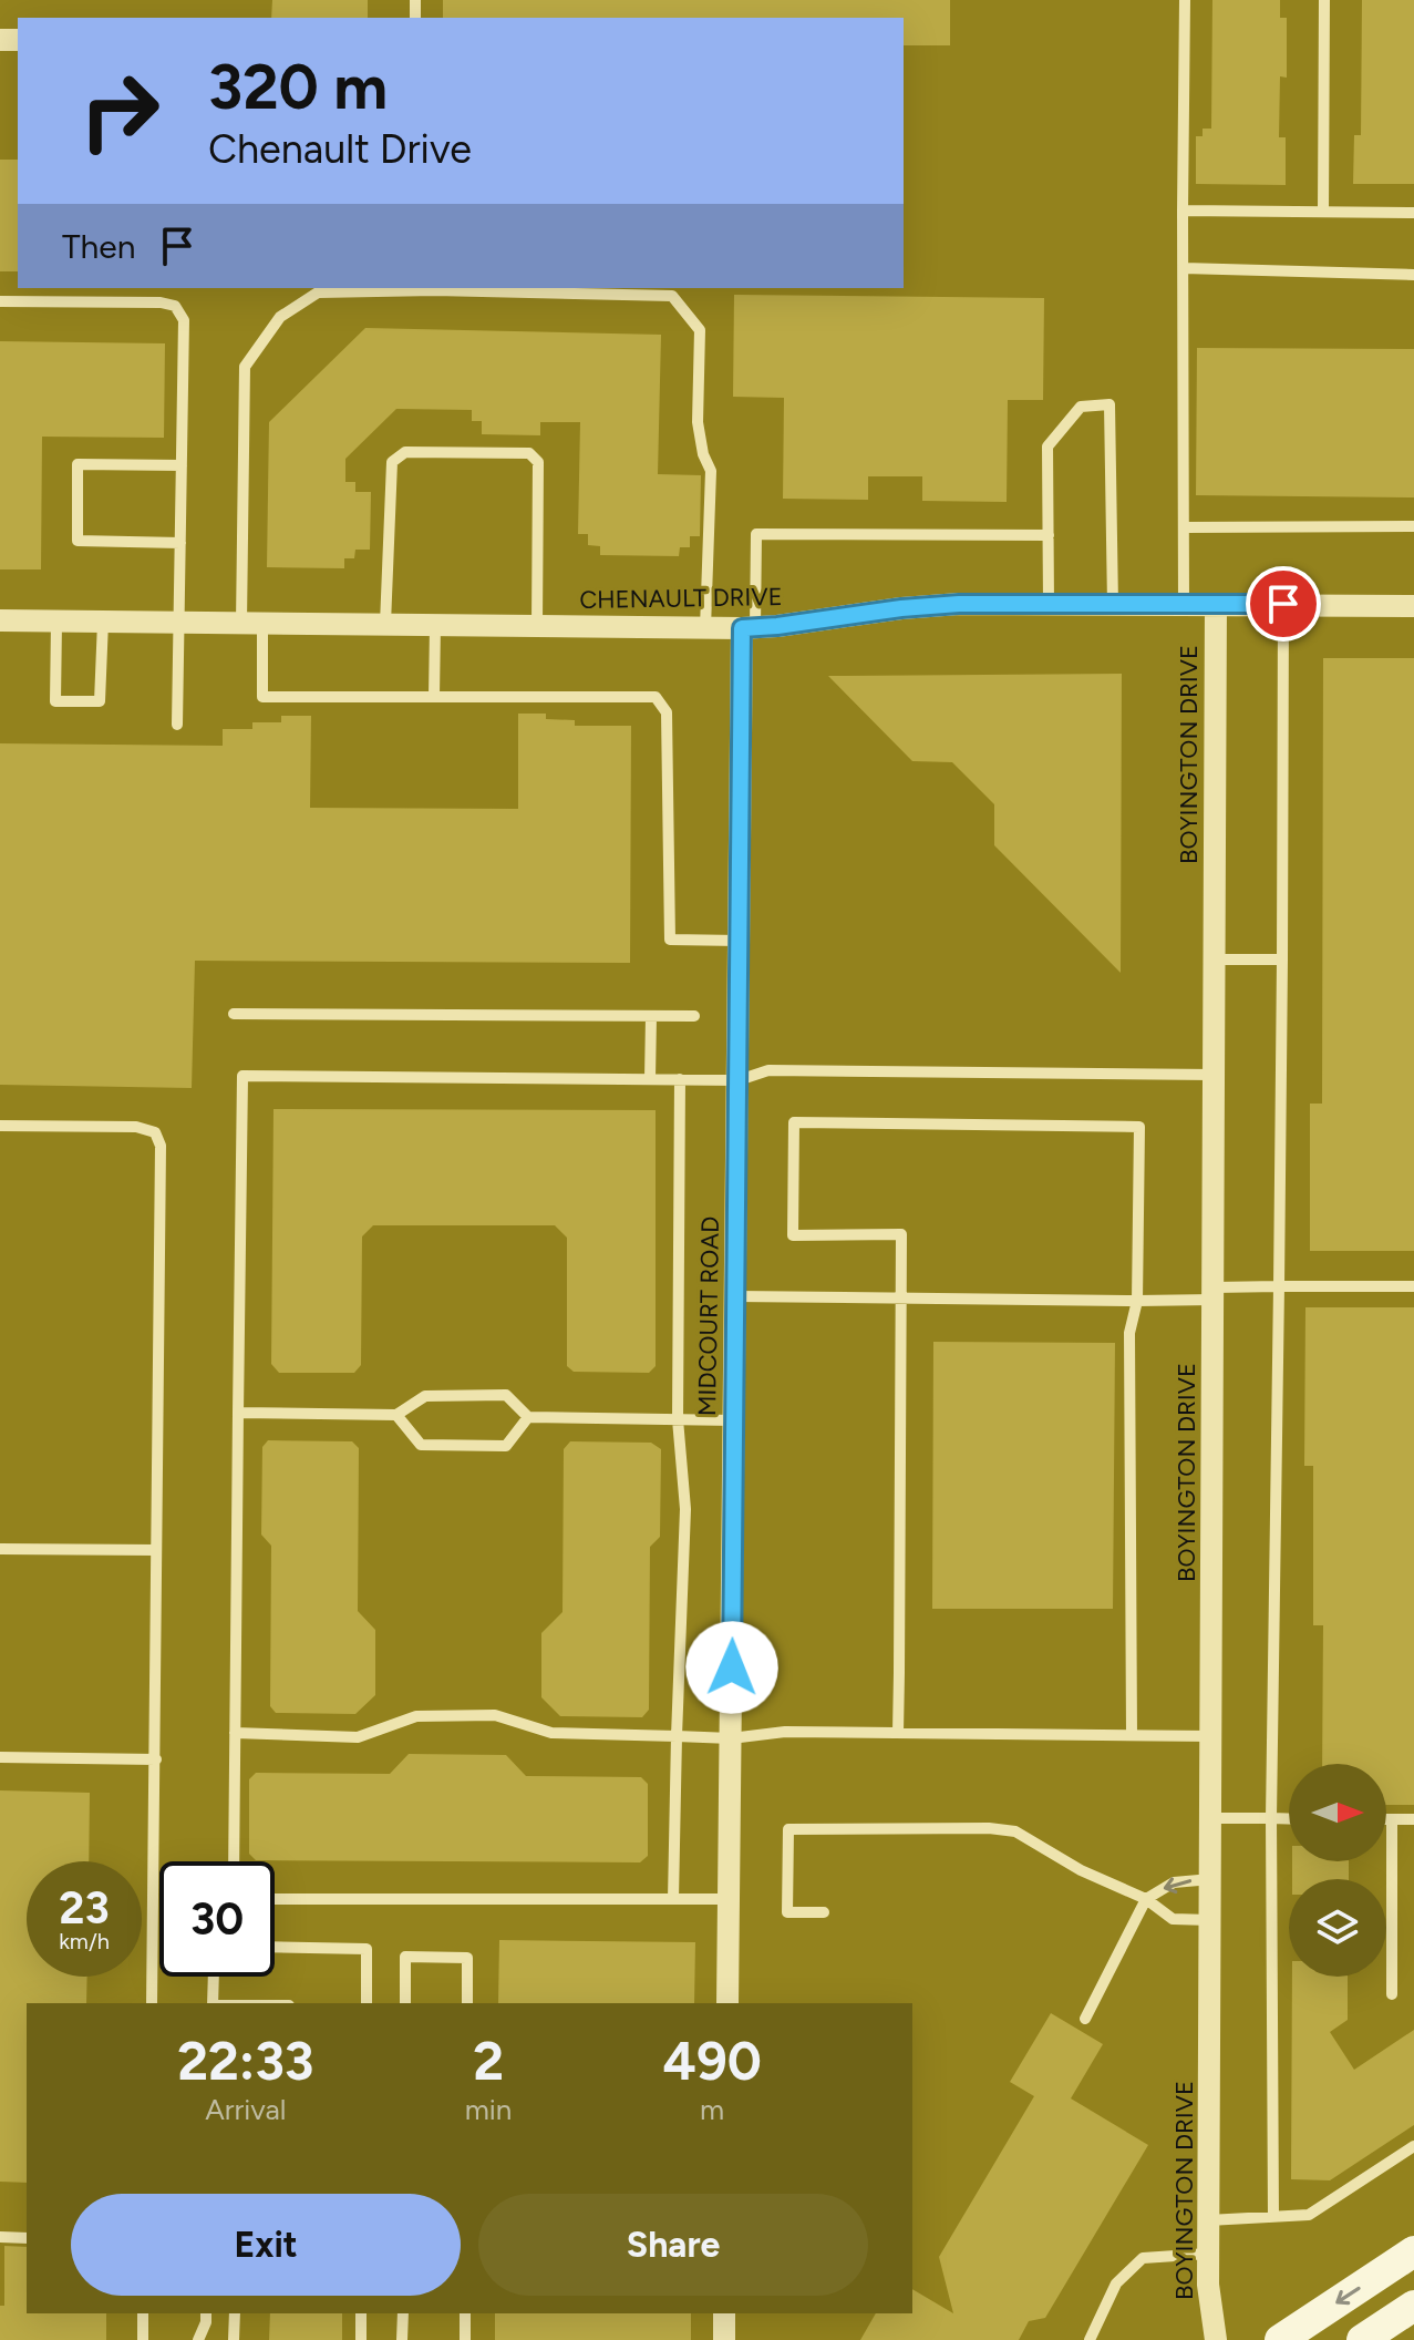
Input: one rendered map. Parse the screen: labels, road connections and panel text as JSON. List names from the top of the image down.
{
  "streets": {
    "street": ["CHENAULT DRIVE", "BOYINGTON DRIVE", "MIDCOURT ROAD"]
  },
  "crossings": [
    ["CHENAULT DRIVE", "BOYINGTON DRIVE"],
    ["CHENAULT DRIVE", "MIDCOURT ROAD"]
  ],
  "north": "right",
  "page": {
    "turn": ["320 m", "Chenault Drive"],
    "then": "Then",
    "speed": "23 km/h",
    "limit": "30",
    "eta": [
      "22:33",
      "Arrival",
      "2",
      "min",
      "490",
      "m"
    ],
    "buttons": ["Exit", "Share"]
  }
}
